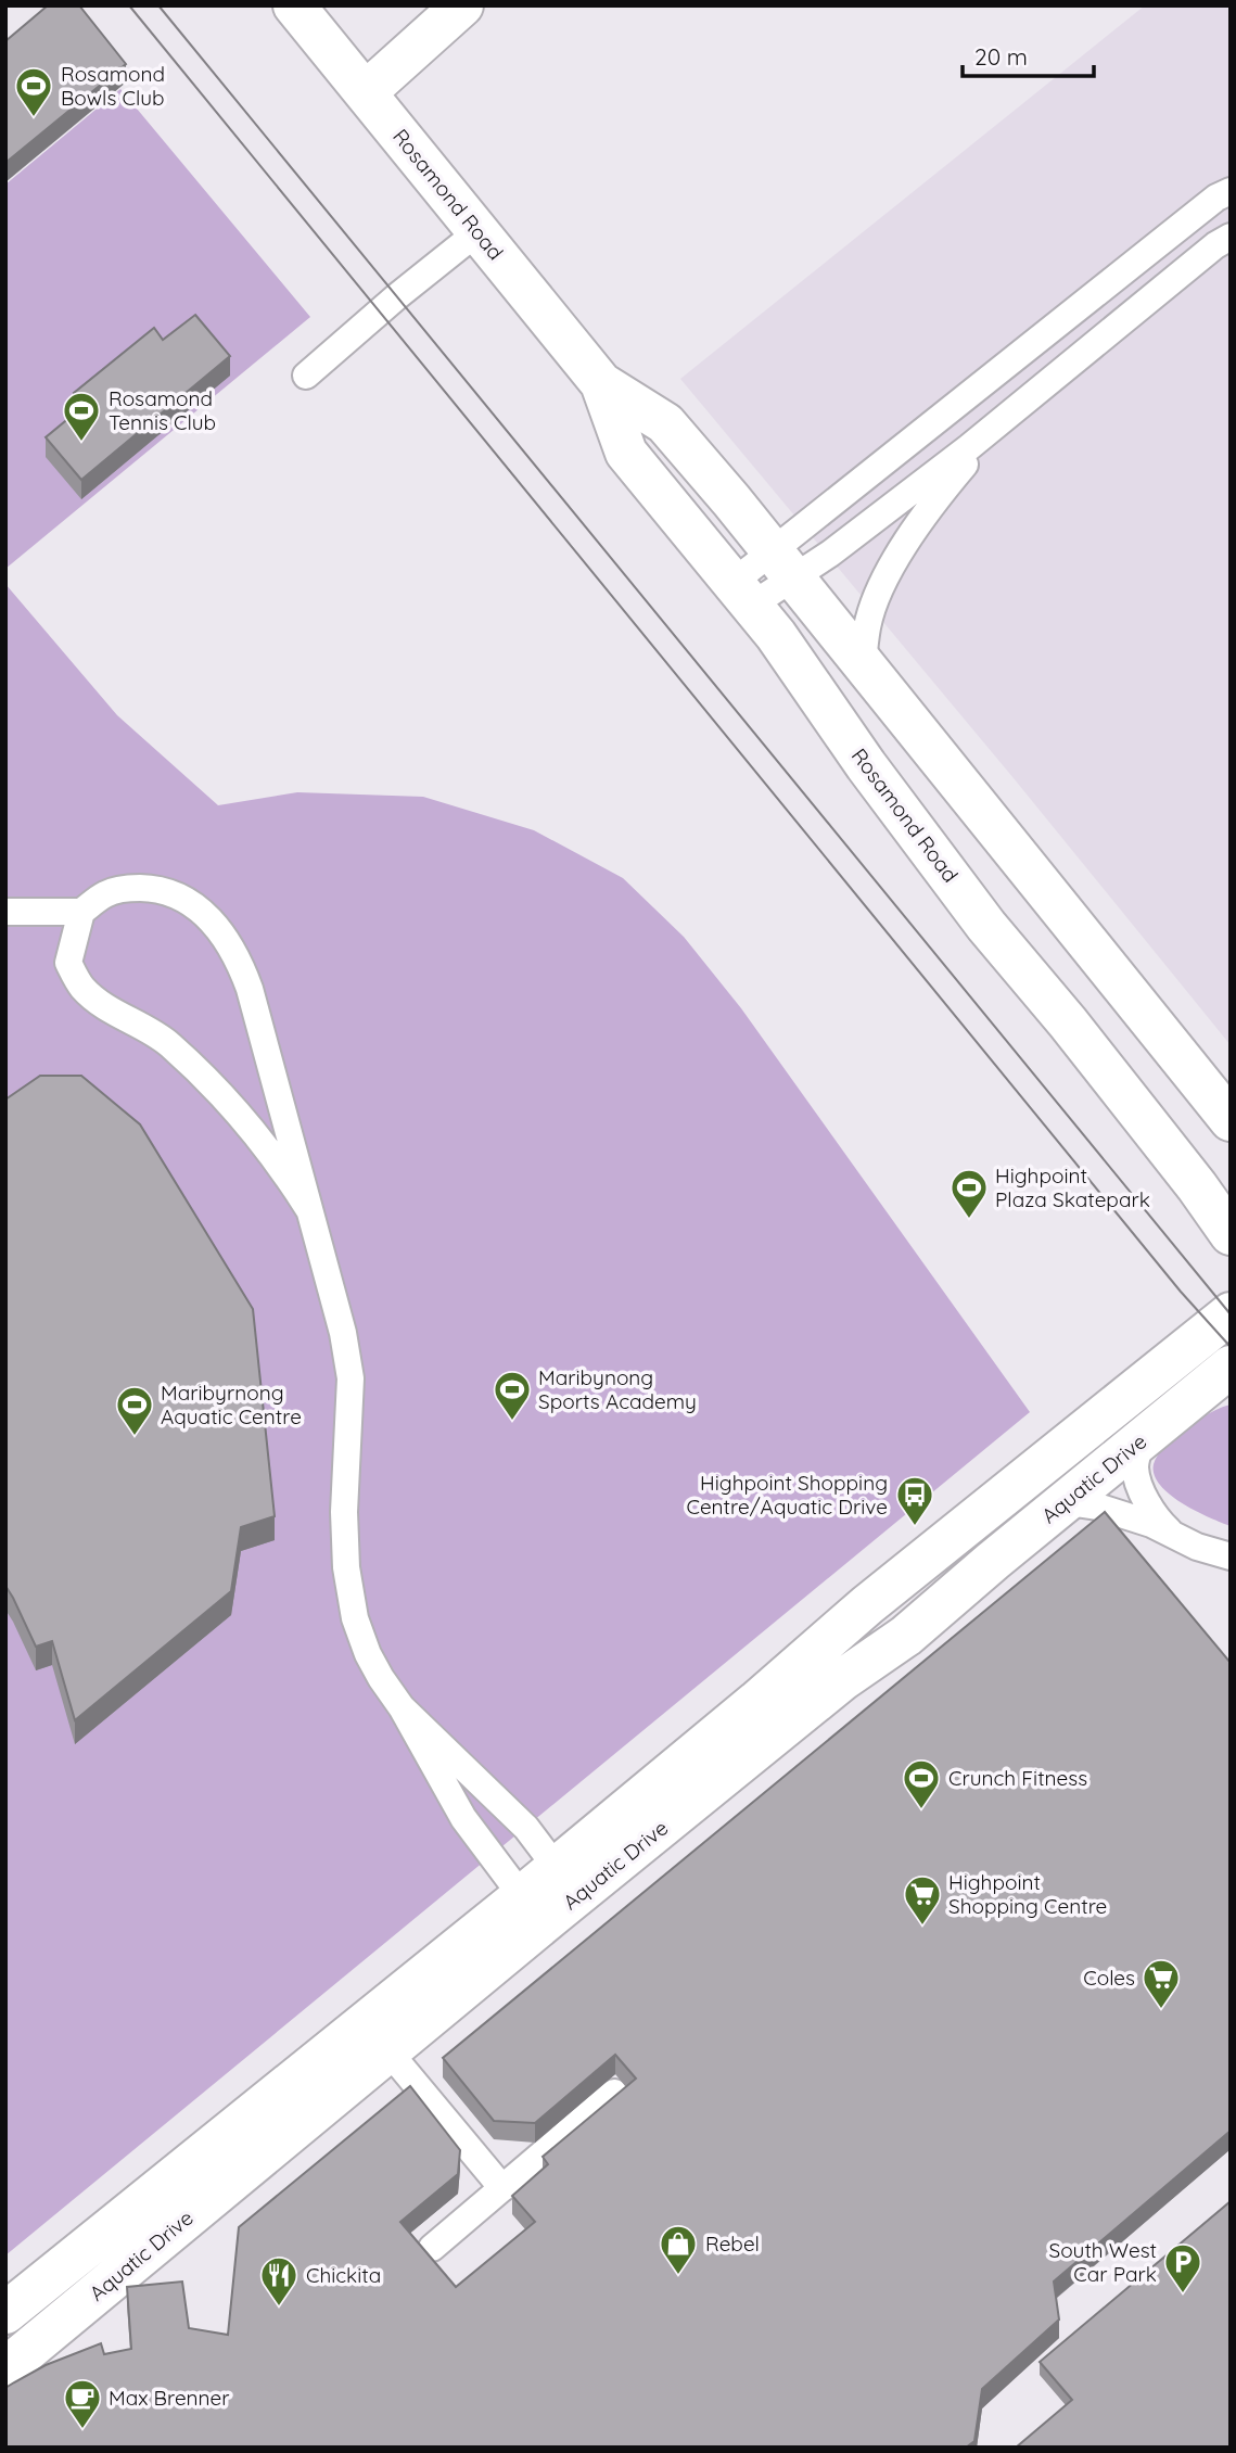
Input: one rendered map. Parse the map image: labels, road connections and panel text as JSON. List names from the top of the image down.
{
  "streets": {
    "street": ["Rosamond Road", "Aquatic Drive"]
  },
  "places": {
    "sports": [
      "Rosamond Bowls Club",
      "Rosamond Tennis Club",
      "Highpoint Plaza Skatepark",
      "Maribynong Sports Academy",
      "Maribyrnong Aquatic Centre",
      "Crunch Fitness"
    ],
    "bus stop": ["Highpoint Shopping Centre/Aquatic Drive"],
    "supermarket": ["Highpoint Shopping Centre", "Coles"],
    "shop": ["Rebel"],
    "parking": ["South West Car Park"],
    "restaurant": ["Chickita"],
    "cafe": ["Max Brenner"]
  },
  "scale_bar": "20 m"
}
